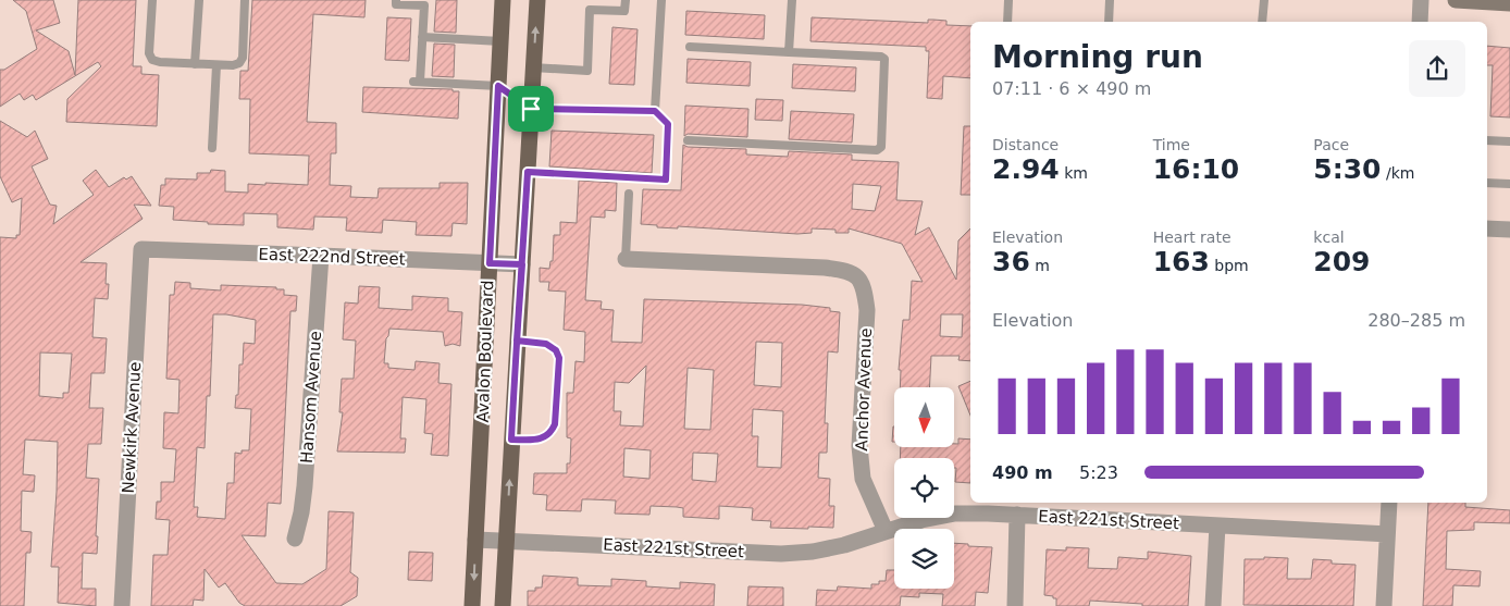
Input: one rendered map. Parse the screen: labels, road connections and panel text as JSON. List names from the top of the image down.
{
  "streets": {
    "main road": ["Avalon Boulevard"],
    "street": [
      "East 222nd Street",
      "Anchor Avenue",
      "Hansom Avenue",
      "Newkirk Avenue",
      "East 221st Street"
    ]
  },
  "crossings": [
    ["East 222nd Street", "Avalon Boulevard"],
    ["East 222nd Street", "Hansom Avenue"],
    ["East 222nd Street", "Newkirk Avenue"],
    ["Avalon Boulevard", "East 221st Street"],
    ["Anchor Avenue", "East 221st Street"]
  ],
  "north": "bottom",
  "page": {
    "heading": ["Morning run", "07:11 · 6 × 490 m"],
    "stats": [
      ["Distance", "2.94 km"],
      ["Time", "16:10"],
      ["Pace", "5:30 /km"],
      ["Elevation", "36 m"],
      ["Heart rate", "163 bpm"],
      ["kcal", "209"]
    ],
    "chart": ["Elevation", "280–285 m"],
    "list": [
      {
        "name": "490 m",
        "note": "5:23"
      }
    ]
  }
}
